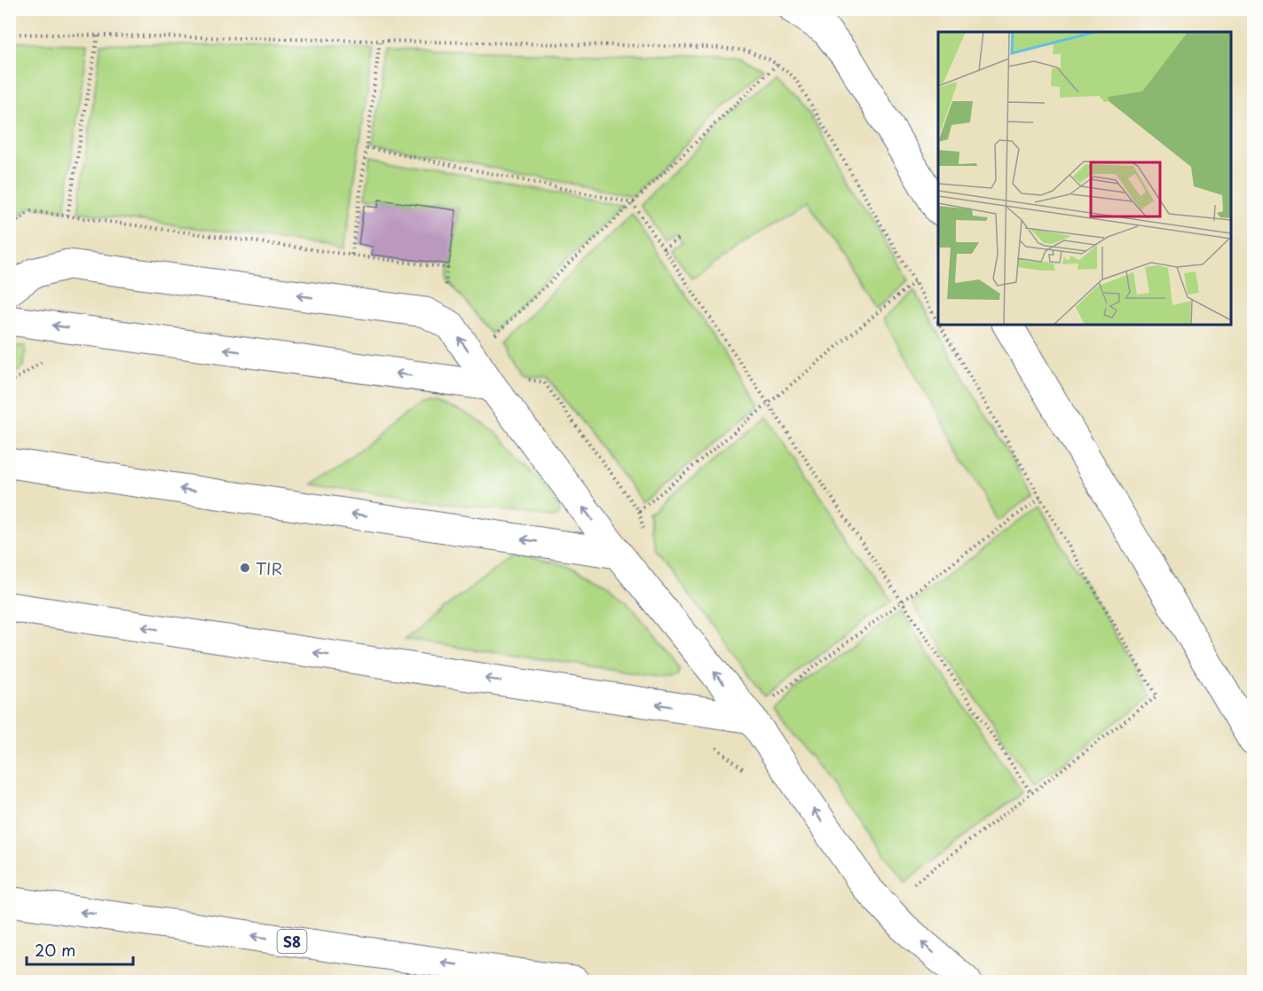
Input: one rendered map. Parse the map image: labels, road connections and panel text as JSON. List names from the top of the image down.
{
  "streets": {
    "main road": ["S8"]
  },
  "places": ["TIR"],
  "scale_bar": "20 m"
}
